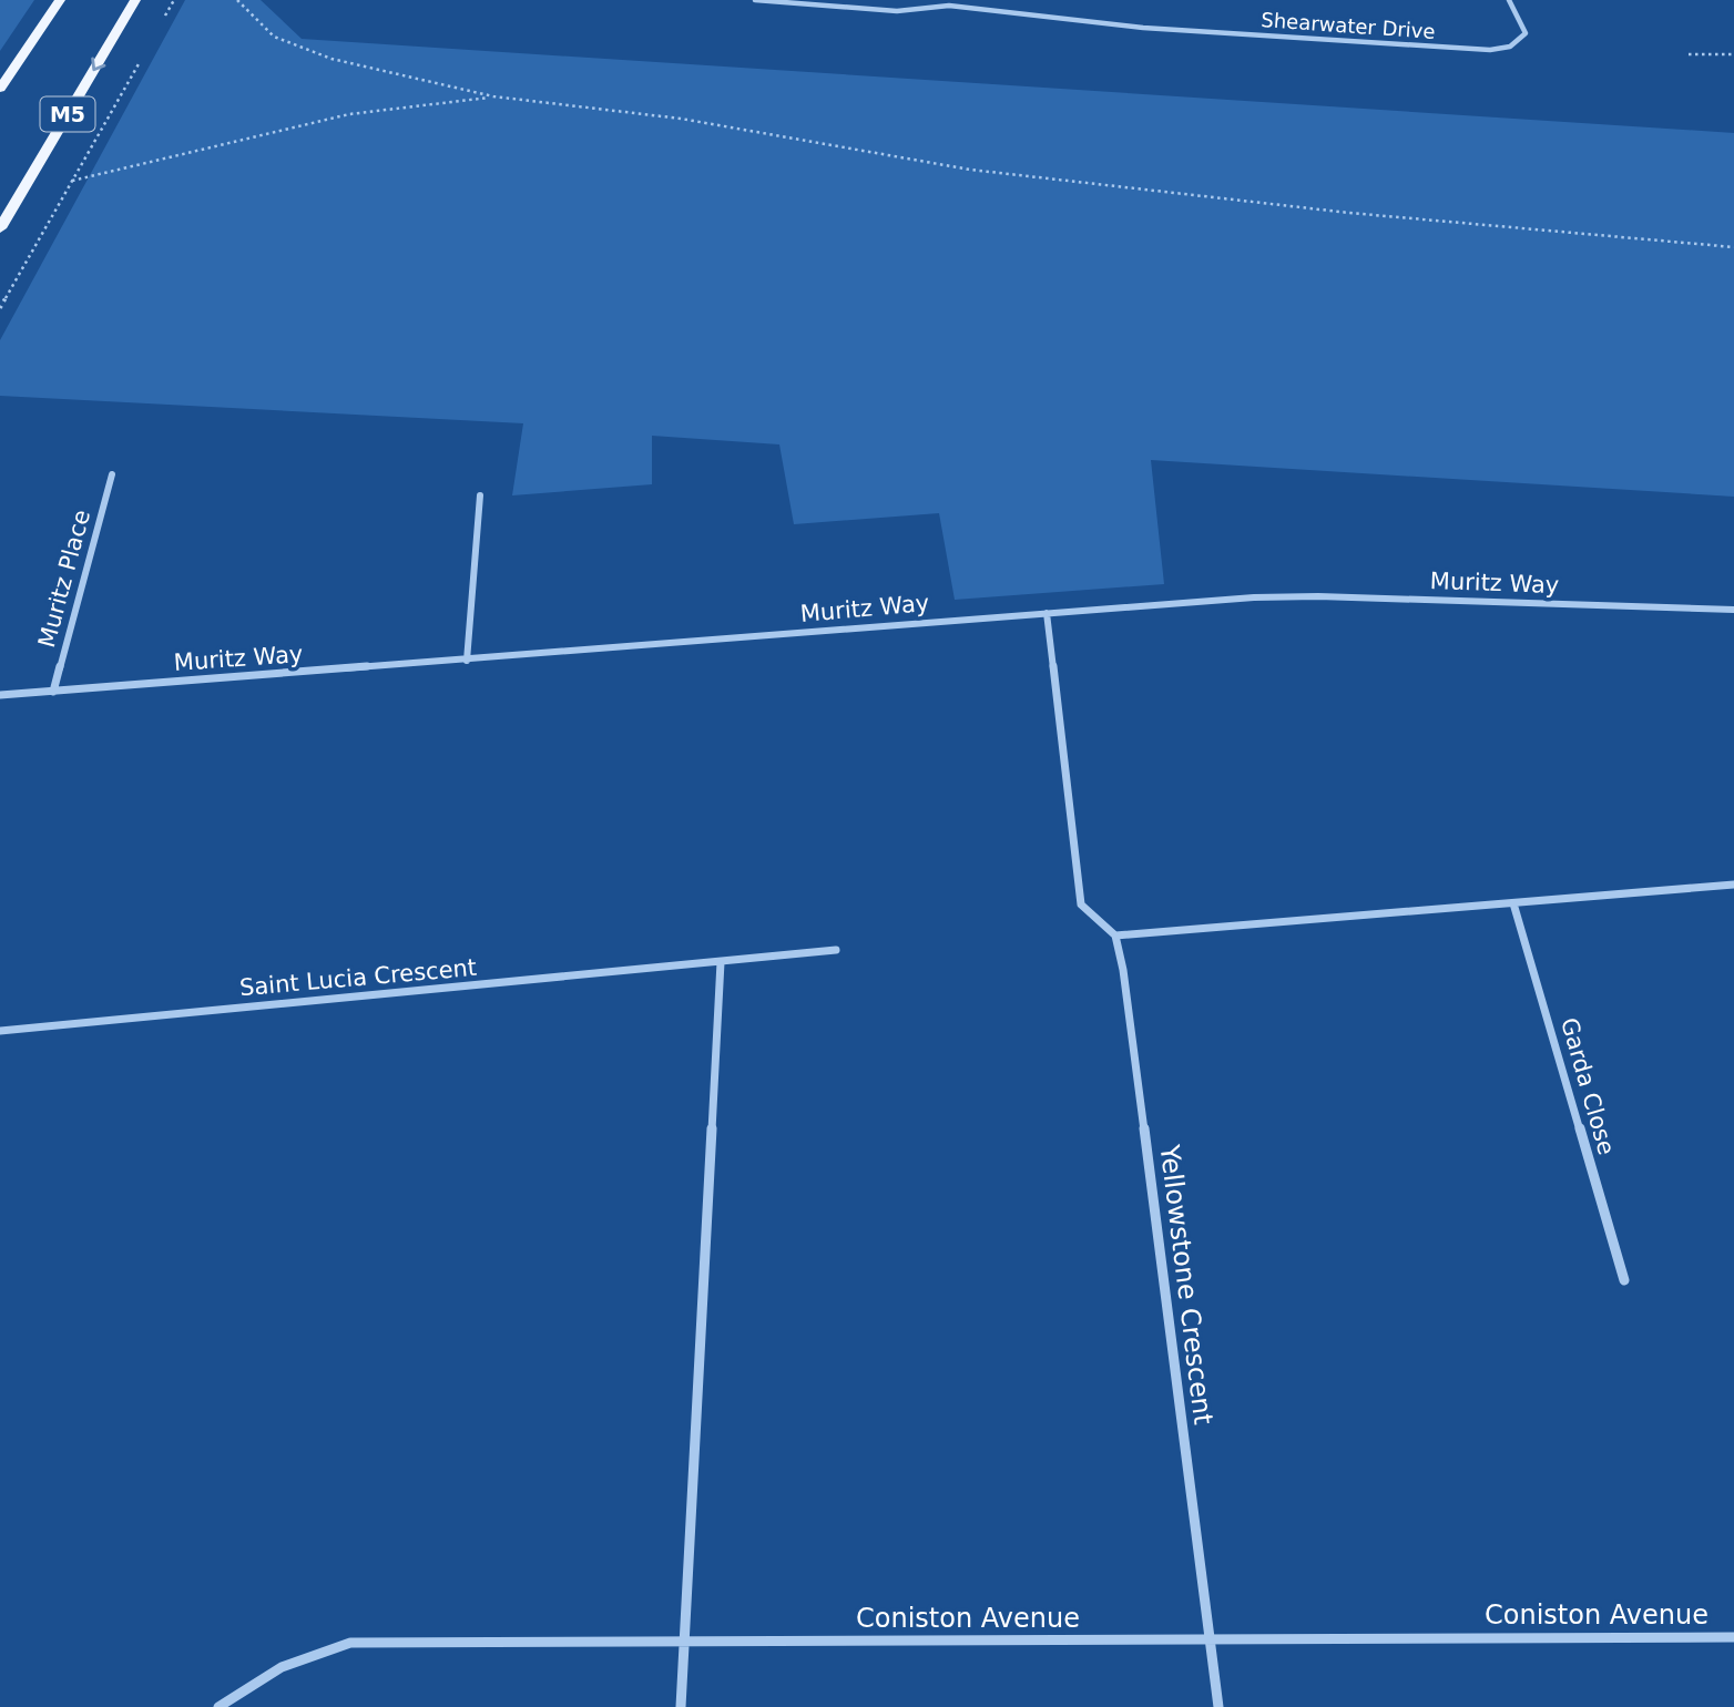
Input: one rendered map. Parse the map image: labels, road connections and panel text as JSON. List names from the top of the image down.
{
  "streets": {
    "main road": ["M5"],
    "street": [
      "Shearwater Drive",
      "Muritz Place",
      "Muritz Way",
      "Saint Lucia Crescent",
      "Garda Close",
      "Yellowstone Crescent",
      "Coniston Avenue"
    ]
  },
  "crossings": [
    ["Muritz Place", "Muritz Way"],
    ["Yellowstone Crescent", "Coniston Avenue"]
  ]
}
